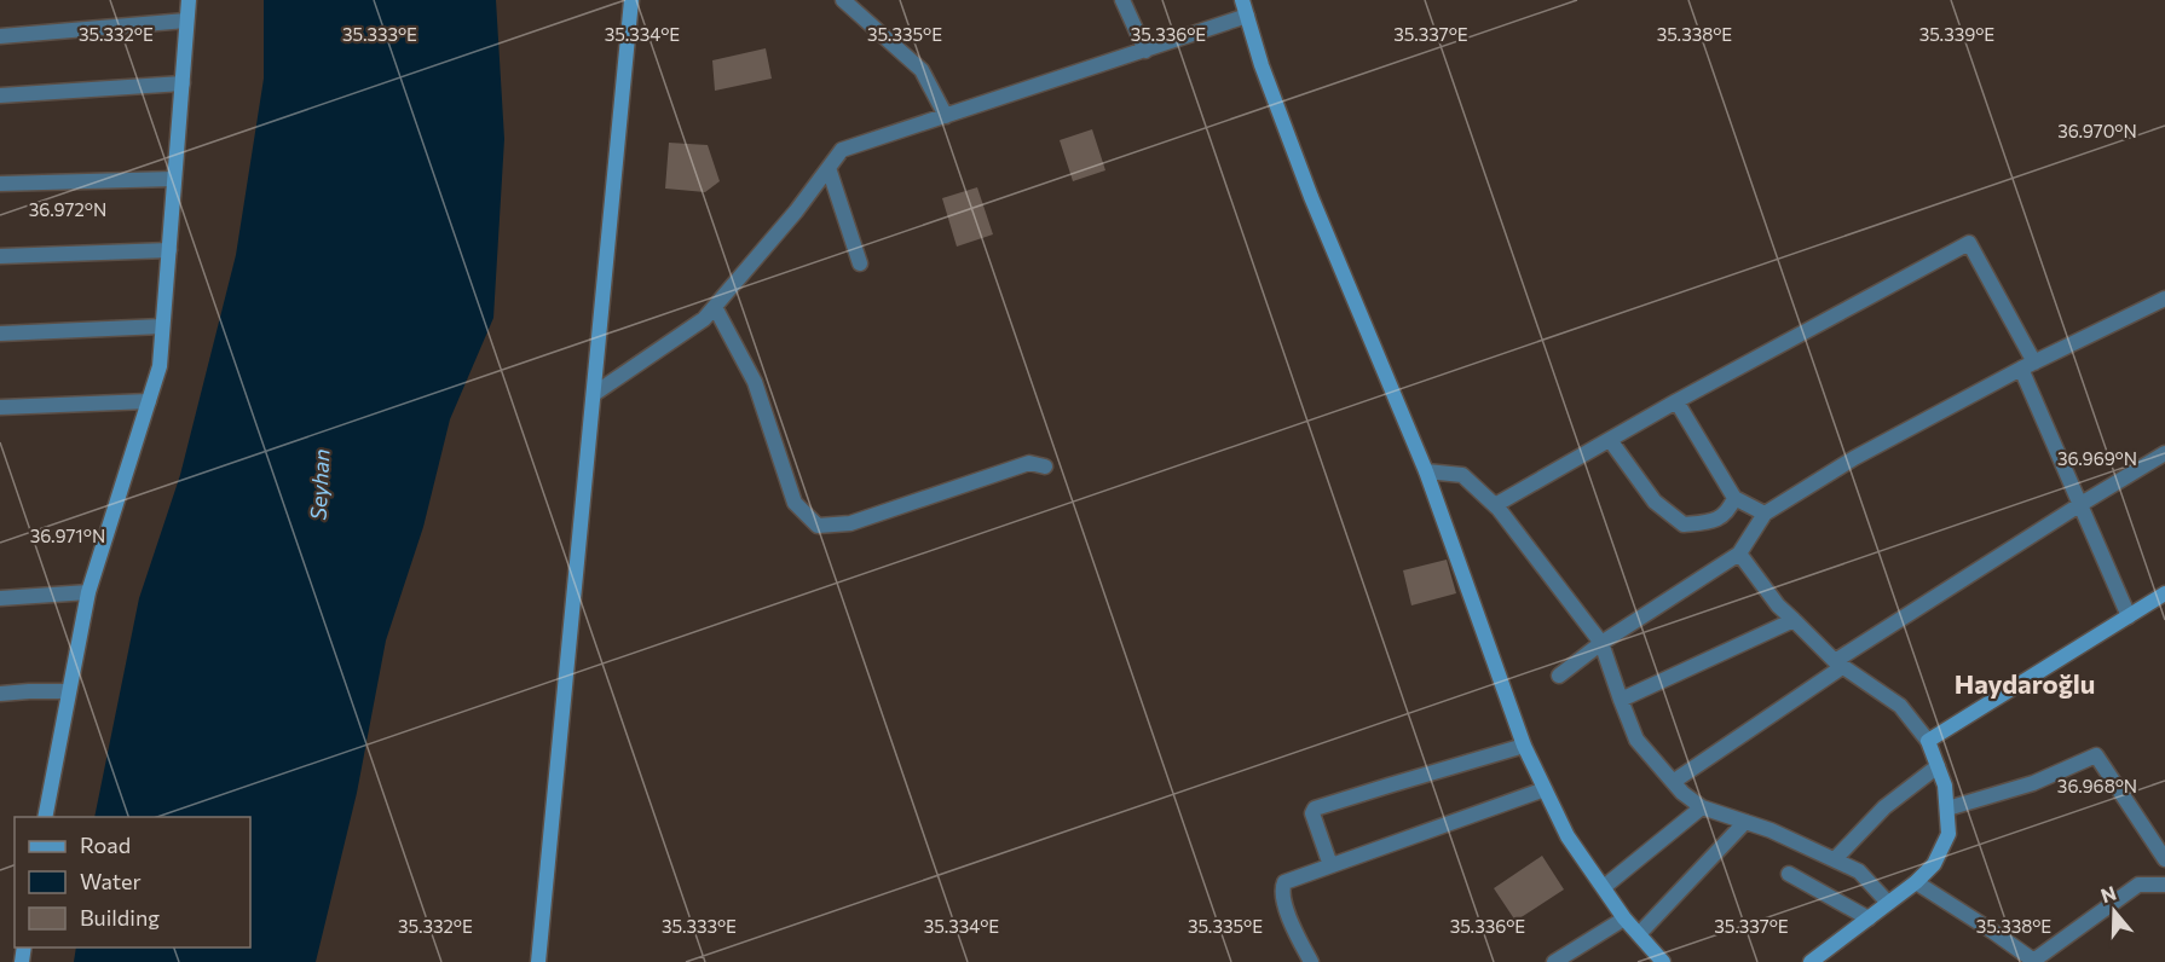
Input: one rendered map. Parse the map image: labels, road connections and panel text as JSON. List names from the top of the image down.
{
  "districts": ["Haydaroğlu"],
  "water": ["Seyhan"],
  "legend": ["Road", "Water", "Building"],
  "north": "top",
  "coordinates": [
    "35.334°E",
    "35.332°E",
    "35.333°E",
    "35.335°E",
    "35.336°E",
    "35.337°E",
    "35.338°E",
    "35.339°E",
    "36.970°N",
    "36.972°N",
    "36.969°N",
    "36.971°N",
    "36.968°N"
  ]
}
